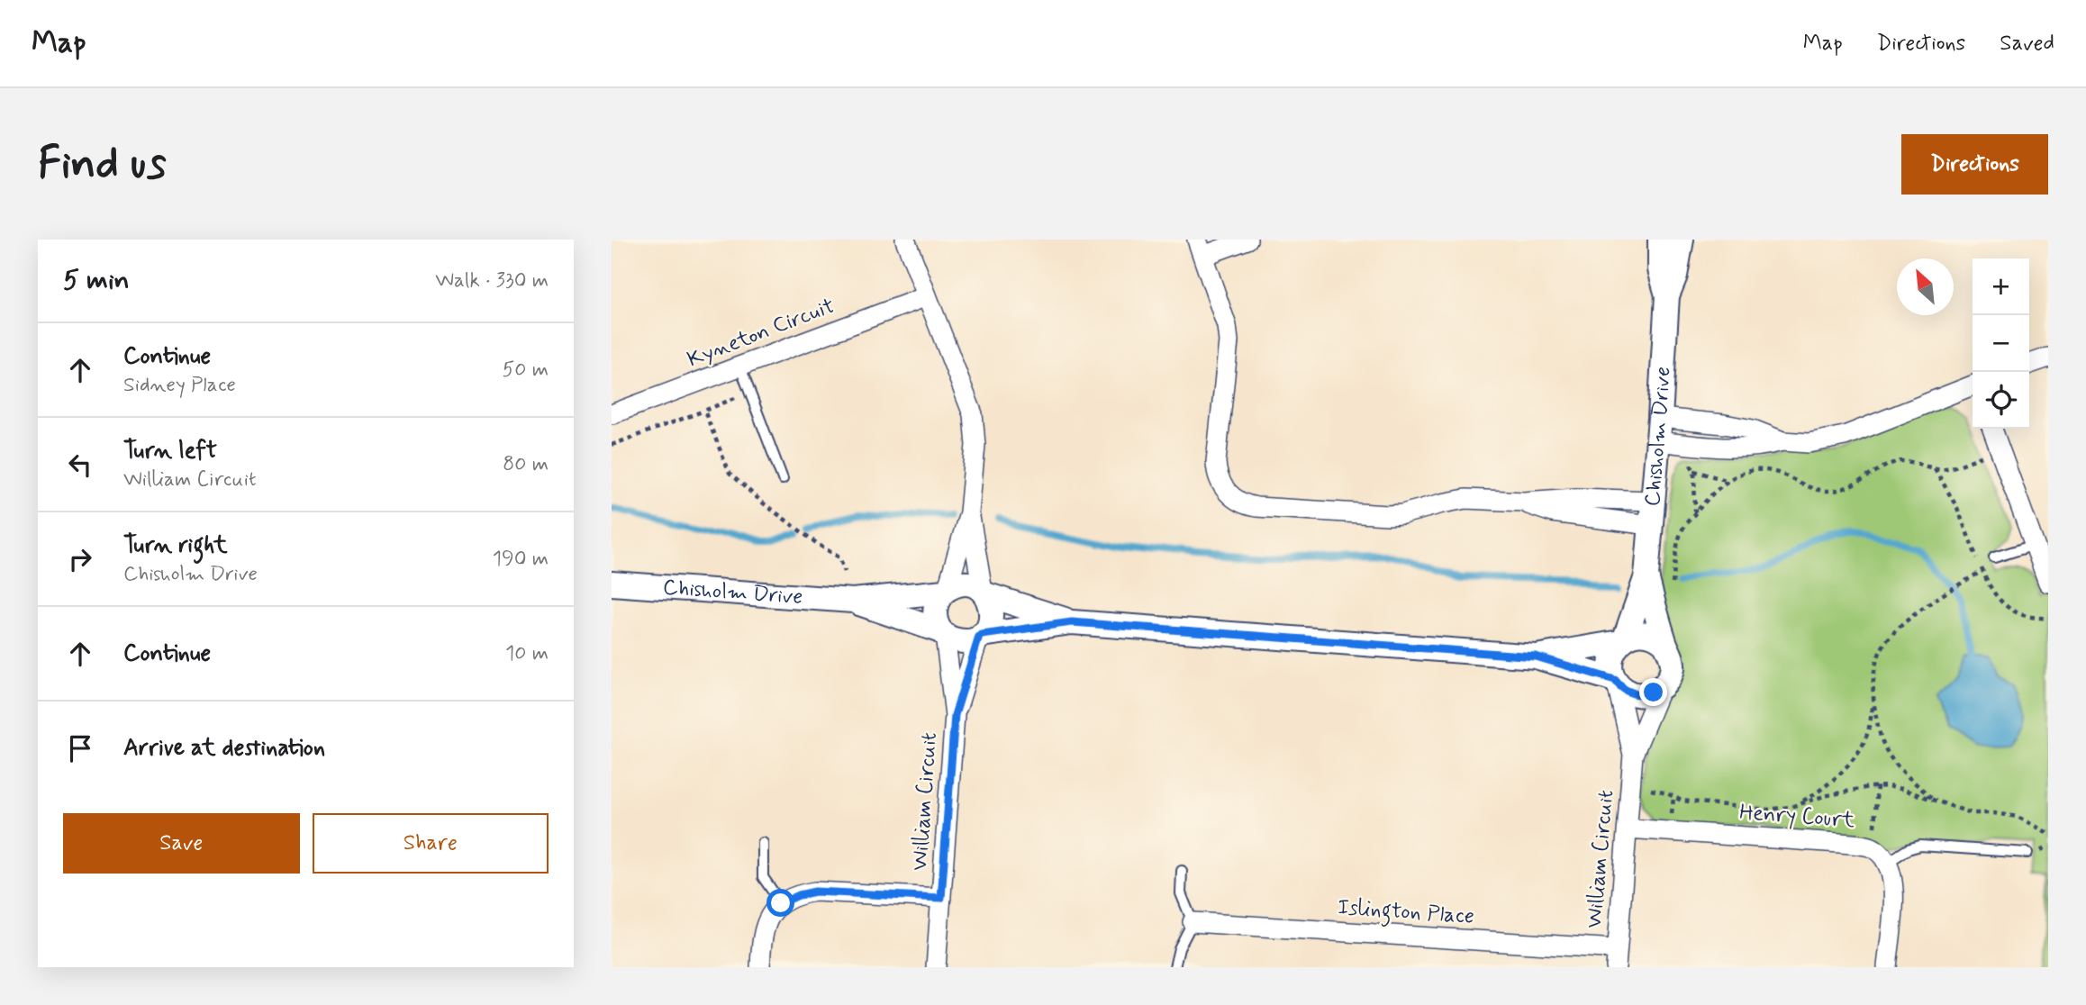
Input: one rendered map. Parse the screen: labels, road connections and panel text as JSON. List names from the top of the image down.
{
  "streets": {
    "street": [
      "Kyneton Circuit",
      "Chisholm Drive",
      "William Circuit",
      "Henry Court",
      "Islington Place"
    ]
  },
  "crossings": [
    ["Chisholm Drive", "William Circuit"],
    ["William Circuit", "Henry Court"],
    ["William Circuit", "Islington Place"]
  ],
  "north": "top left",
  "page": {
    "header": "Map",
    "nav": ["Map", "Directions", "Saved"],
    "buttons": [
      "Directions",
      ["Save", "Share"]
    ],
    "title": "Find us",
    "heading": ["5 min", "Walk · 330 m"],
    "map_buttons": ["+", "−"],
    "list": [
      ["Continue", "Sidney Place", "50 m"],
      ["Turn left", "William Circuit", "80 m"],
      ["Turn right", "Chisholm Drive", "190 m"],
      ["Continue", "10 m"],
      "Arrive at destination"
    ]
  }
}
